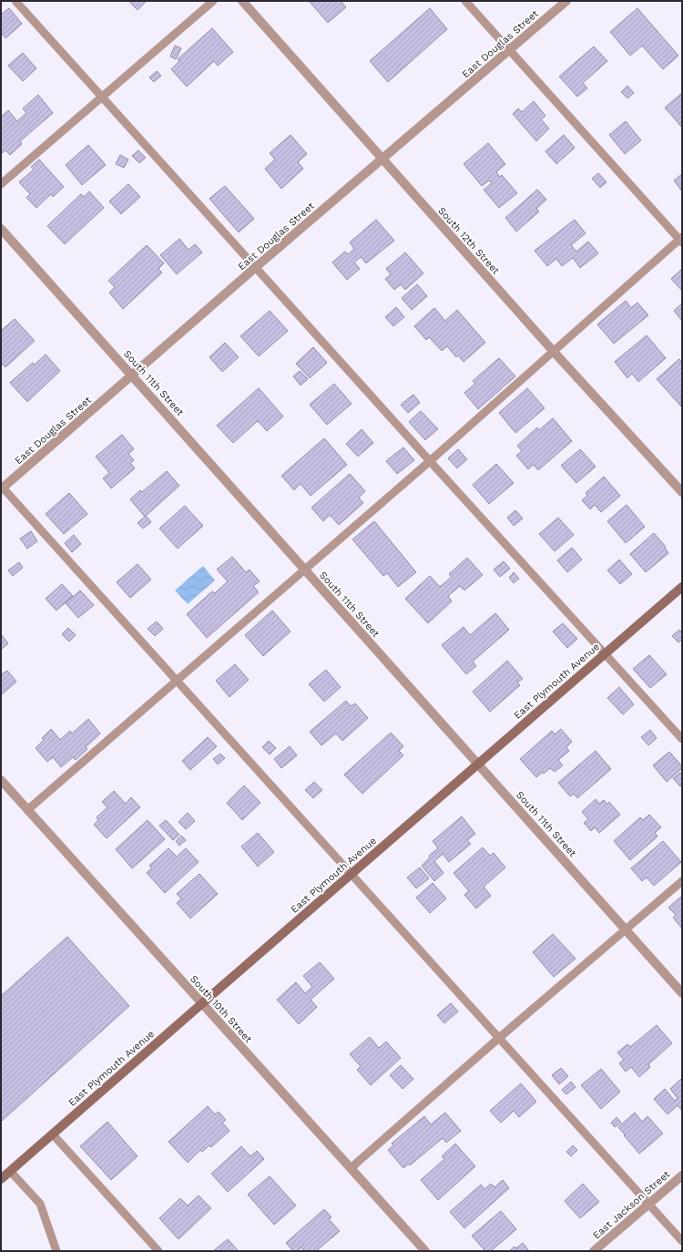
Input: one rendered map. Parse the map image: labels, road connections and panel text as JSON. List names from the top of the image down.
{
  "streets": {
    "main road": ["East Plymouth Avenue"],
    "street": [
      "East Douglas Street",
      "South 12th Street",
      "South 11th Street",
      "South 10th Street",
      "East Jackson Street"
    ]
  },
  "crossings": [
    ["East Douglas Street", "South 12th Street"],
    ["East Douglas Street", "South 11th Street"],
    ["South 11th Street", "East Plymouth Avenue"],
    ["East Plymouth Avenue", "South 10th Street"]
  ]
}
